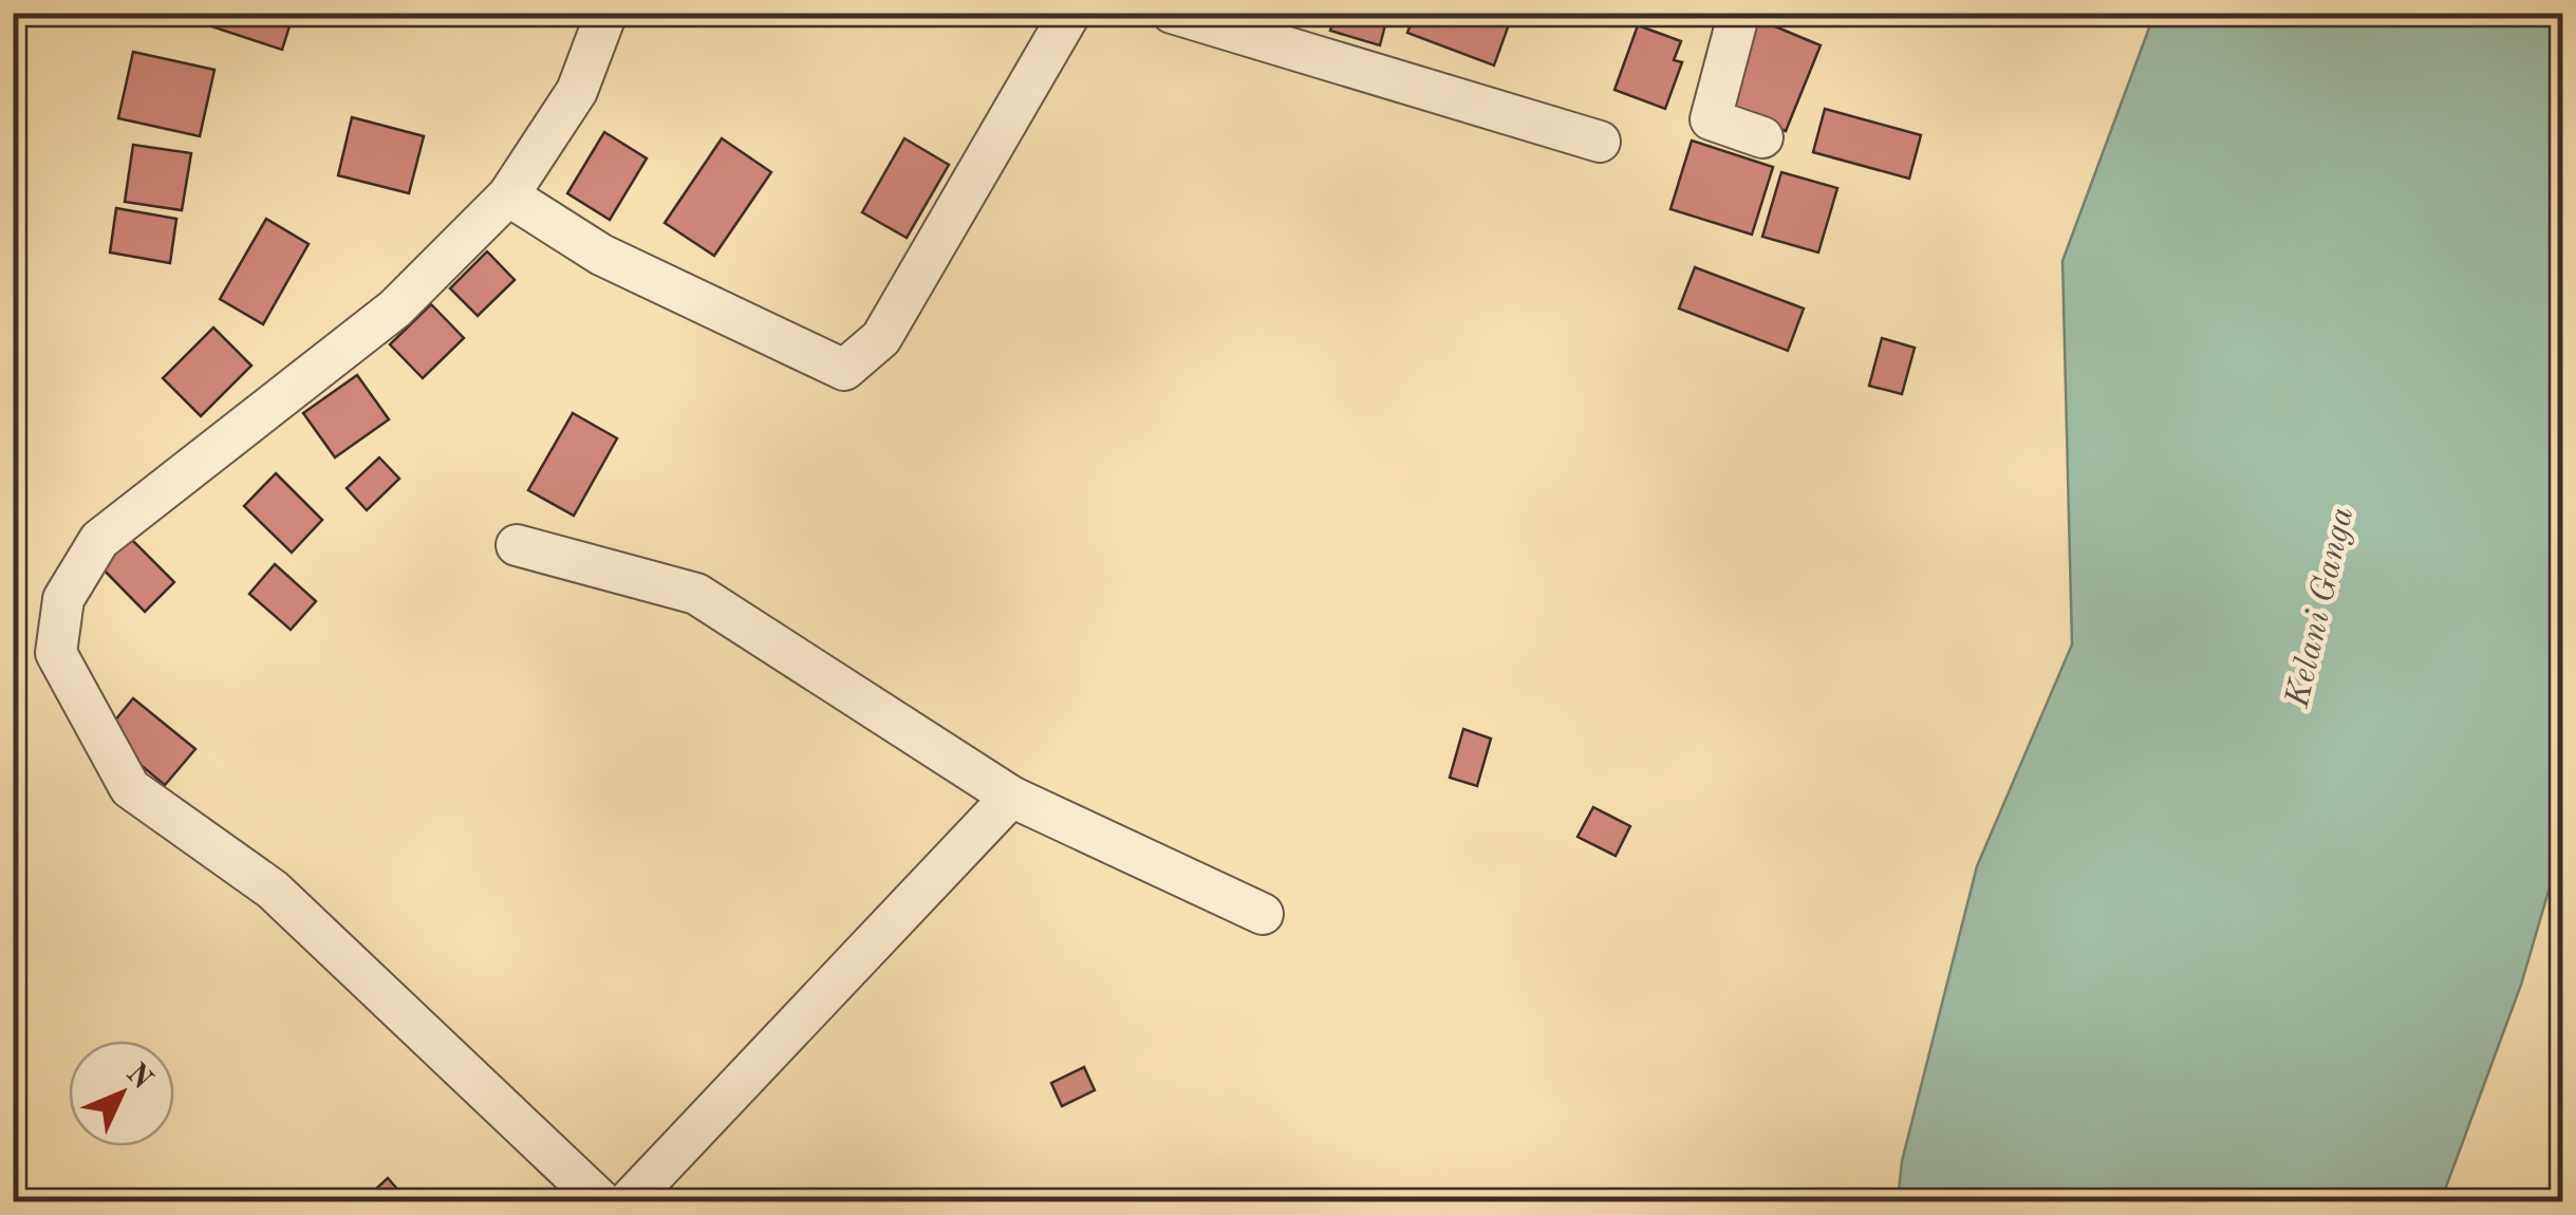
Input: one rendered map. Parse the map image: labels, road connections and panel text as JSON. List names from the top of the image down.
{
  "water": ["Kelani Ganga"],
  "north": "top right"
}
